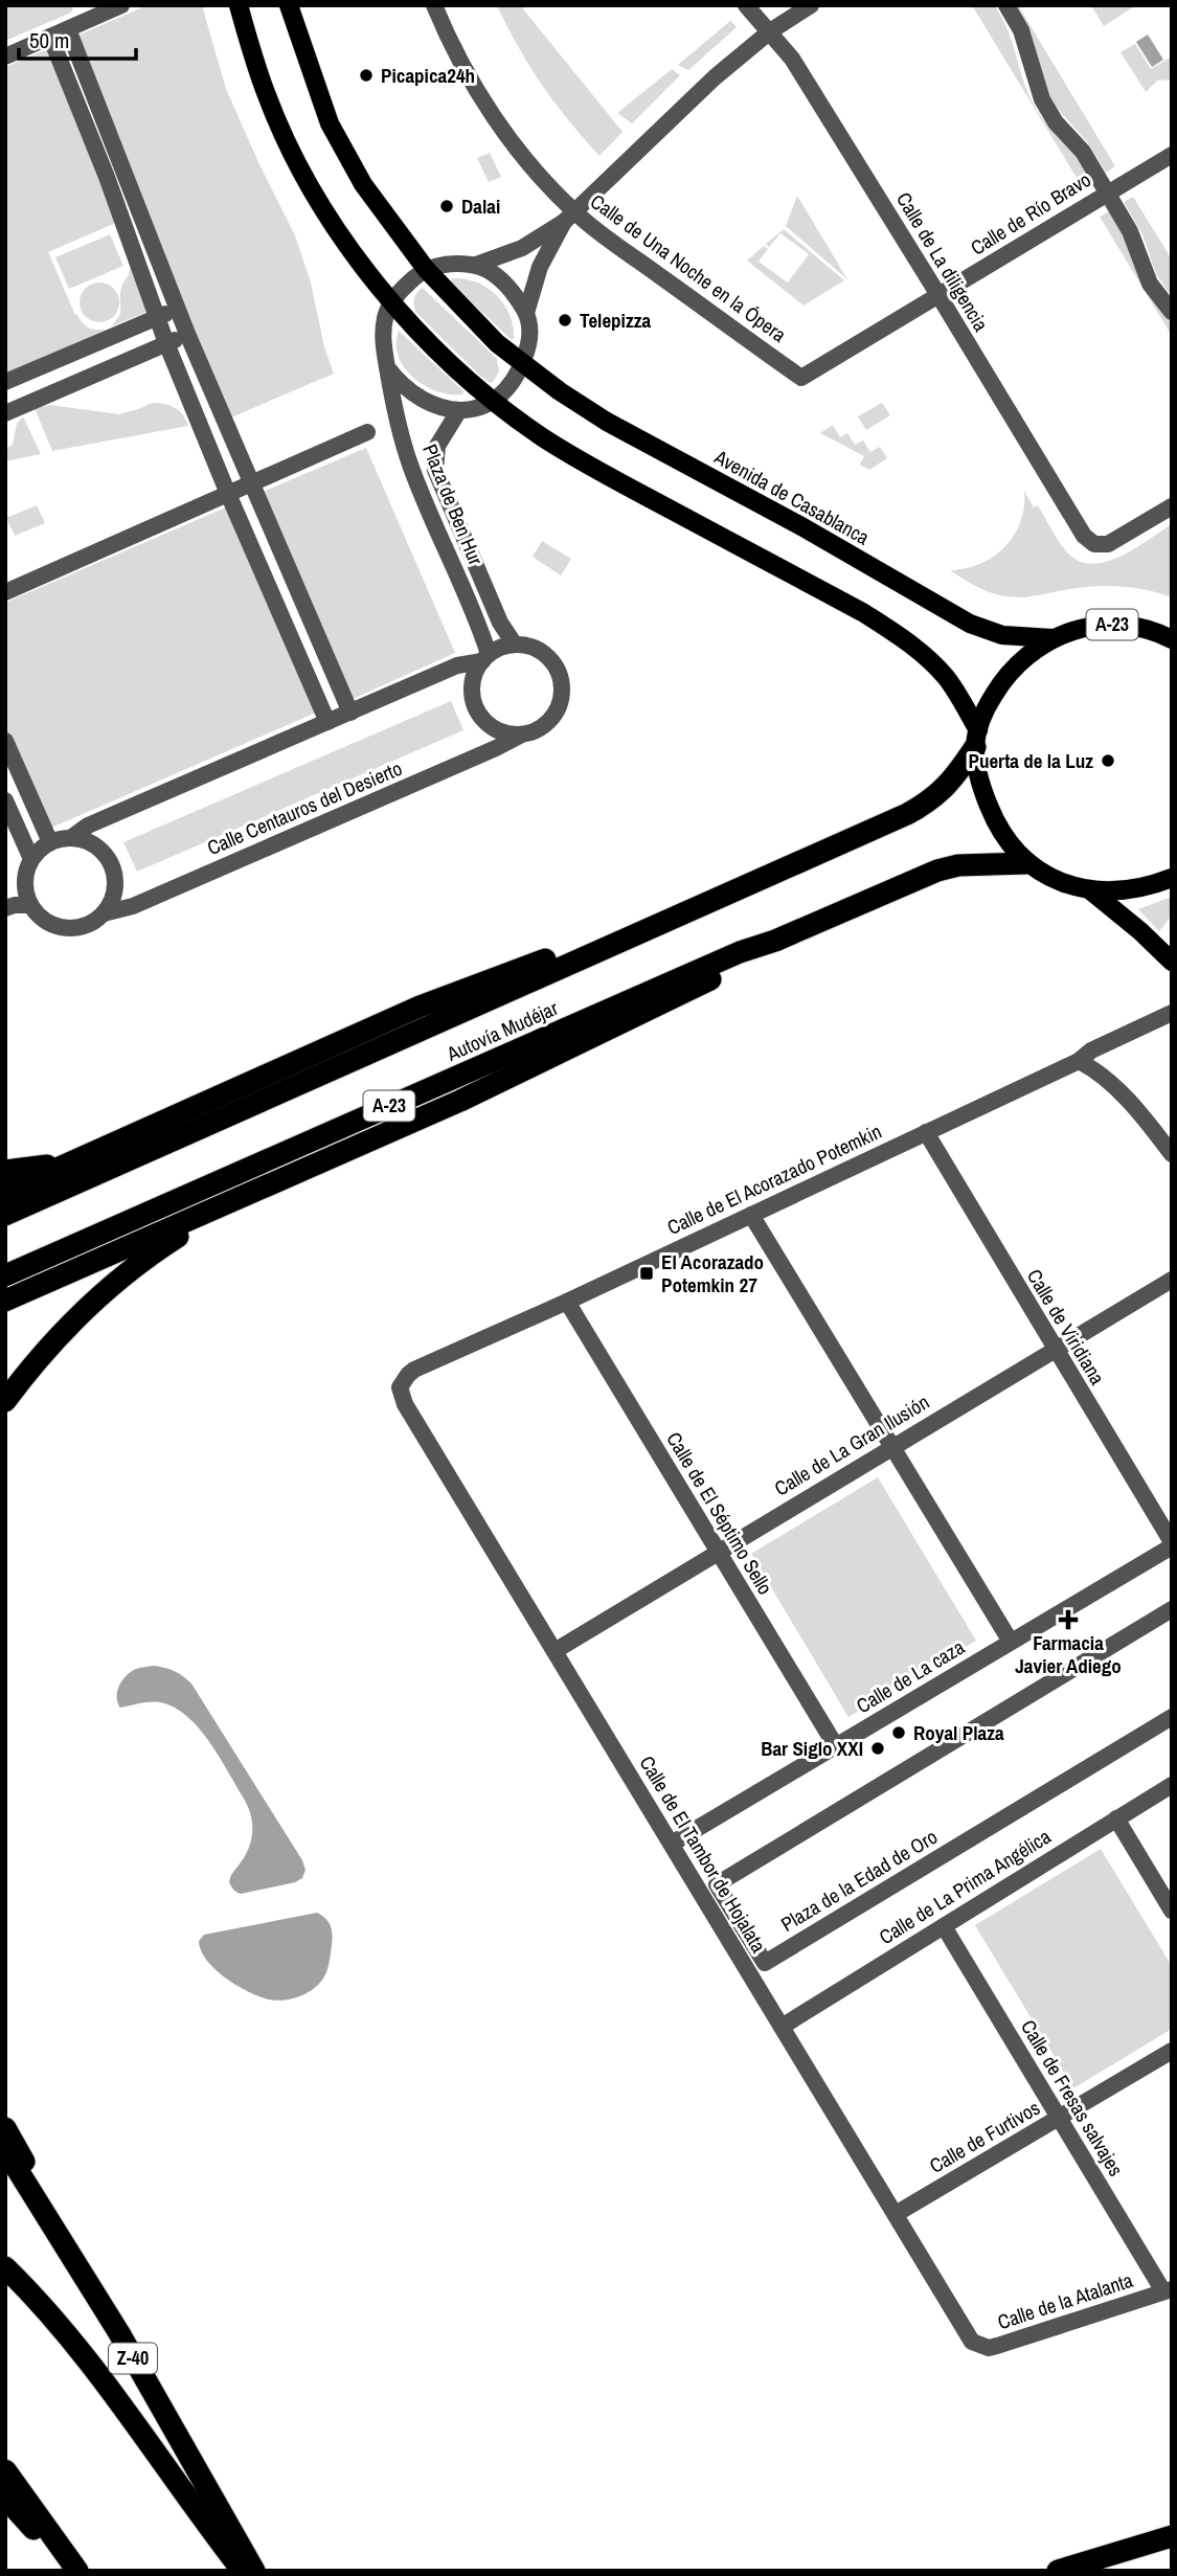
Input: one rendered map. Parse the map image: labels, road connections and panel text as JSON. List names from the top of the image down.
{
  "streets": {
    "highway": ["A-23", "Autovía Mudéjar", "Z-40"],
    "main road": ["Avenida de Casablanca"],
    "street": [
      "Calle de Río Bravo",
      "Calle de La diligencia",
      "Calle de Una Noche en la Ópera",
      "Plaza de Ben Hur",
      "Calle Centauros del Desierto",
      "Calle de El Acorazado Potemkin",
      "Calle de Viridiana",
      "Calle de La Gran Ilusión",
      "Calle de El Séptimo Sello",
      "Calle de La caza",
      "Calle de El Tambor de Hojalata",
      "Plaza de la Edad de Oro",
      "Calle de La Prima Angélica",
      "Calle de Fresas salvajes",
      "Calle de Furtivos",
      "Calle de la Atalanta"
    ]
  },
  "crossings": [
    ["Calle de Río Bravo", "Calle de La diligencia"],
    ["Calle de Río Bravo", "Calle de Una Noche en la Ópera"],
    ["Avenida de Casablanca", "A-23"],
    ["Plaza de Ben Hur", "Calle Centauros del Desierto"],
    ["A-23", "Autovía Mudéjar"],
    ["Calle de El Acorazado Potemkin", "Calle de Viridiana"],
    ["Calle de El Acorazado Potemkin", "Calle de El Séptimo Sello"],
    ["Calle de El Acorazado Potemkin", "Calle de El Tambor de Hojalata"],
    ["Calle de Viridiana", "Calle de La Gran Ilusión"],
    ["Calle de Viridiana", "Calle de La caza"],
    ["Calle de La Gran Ilusión", "Calle de El Séptimo Sello"],
    ["Calle de La Gran Ilusión", "Calle de El Tambor de Hojalata"],
    ["Calle de El Séptimo Sello", "Calle de La caza"],
    ["Calle de La caza", "Calle de El Tambor de Hojalata"],
    ["Calle de El Tambor de Hojalata", "Calle de La Prima Angélica"],
    ["Calle de El Tambor de Hojalata", "Calle de Furtivos"],
    ["Calle de El Tambor de Hojalata", "Calle de la Atalanta"],
    ["Calle de La Prima Angélica", "Calle de Fresas salvajes"],
    ["Calle de Fresas salvajes", "Calle de Furtivos"],
    ["Calle de Fresas salvajes", "Calle de la Atalanta"]
  ],
  "places": {
    "other": [
      "Picapica24h",
      "Dalai",
      "Telepizza",
      "Puerta de la Luz",
      "Royal Plaza",
      "Bar Siglo XXI"
    ],
    "transit": ["El Acorazado Potemkin 27"],
    "health": ["Farmacia Javier Adiego"]
  },
  "scale_bar": "50 m"
}
